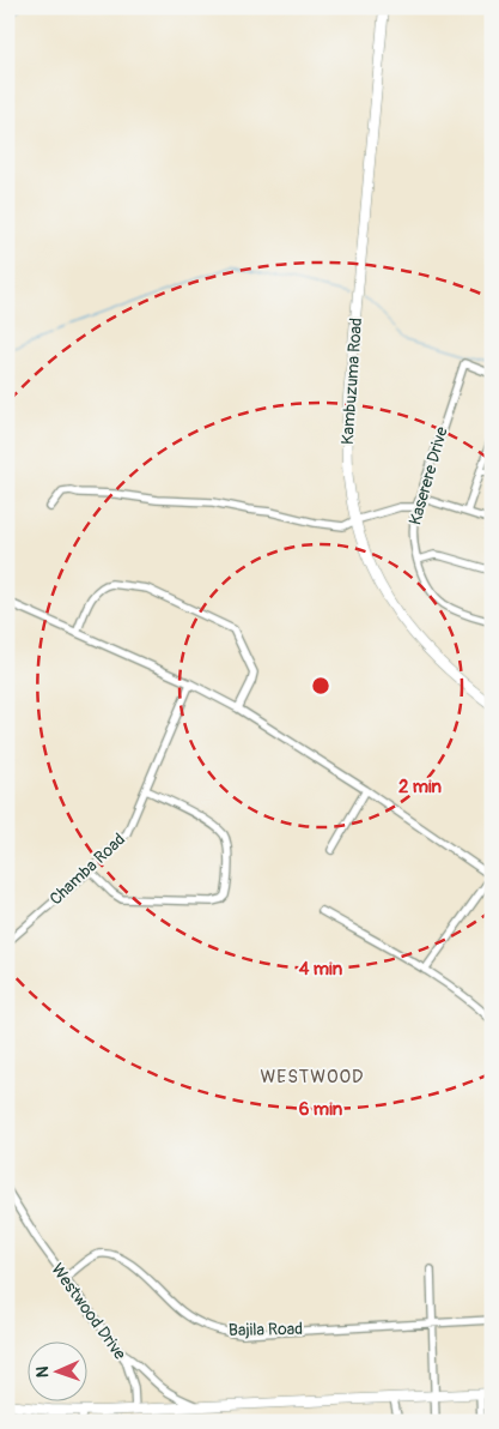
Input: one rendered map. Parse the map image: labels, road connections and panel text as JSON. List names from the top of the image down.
{
  "streets": {
    "main road": ["Kambuzuma Road"],
    "street": [
      "Kaserere Drive",
      "Chamba Road",
      "Westwood Drive",
      "Bajila Road"
    ]
  },
  "crossings": [
    ["Westwood Drive", "Bajila Road"]
  ],
  "districts": ["WESTWOOD"],
  "north": "left",
  "rings": ["2 min", "4 min", "6 min"]
}
